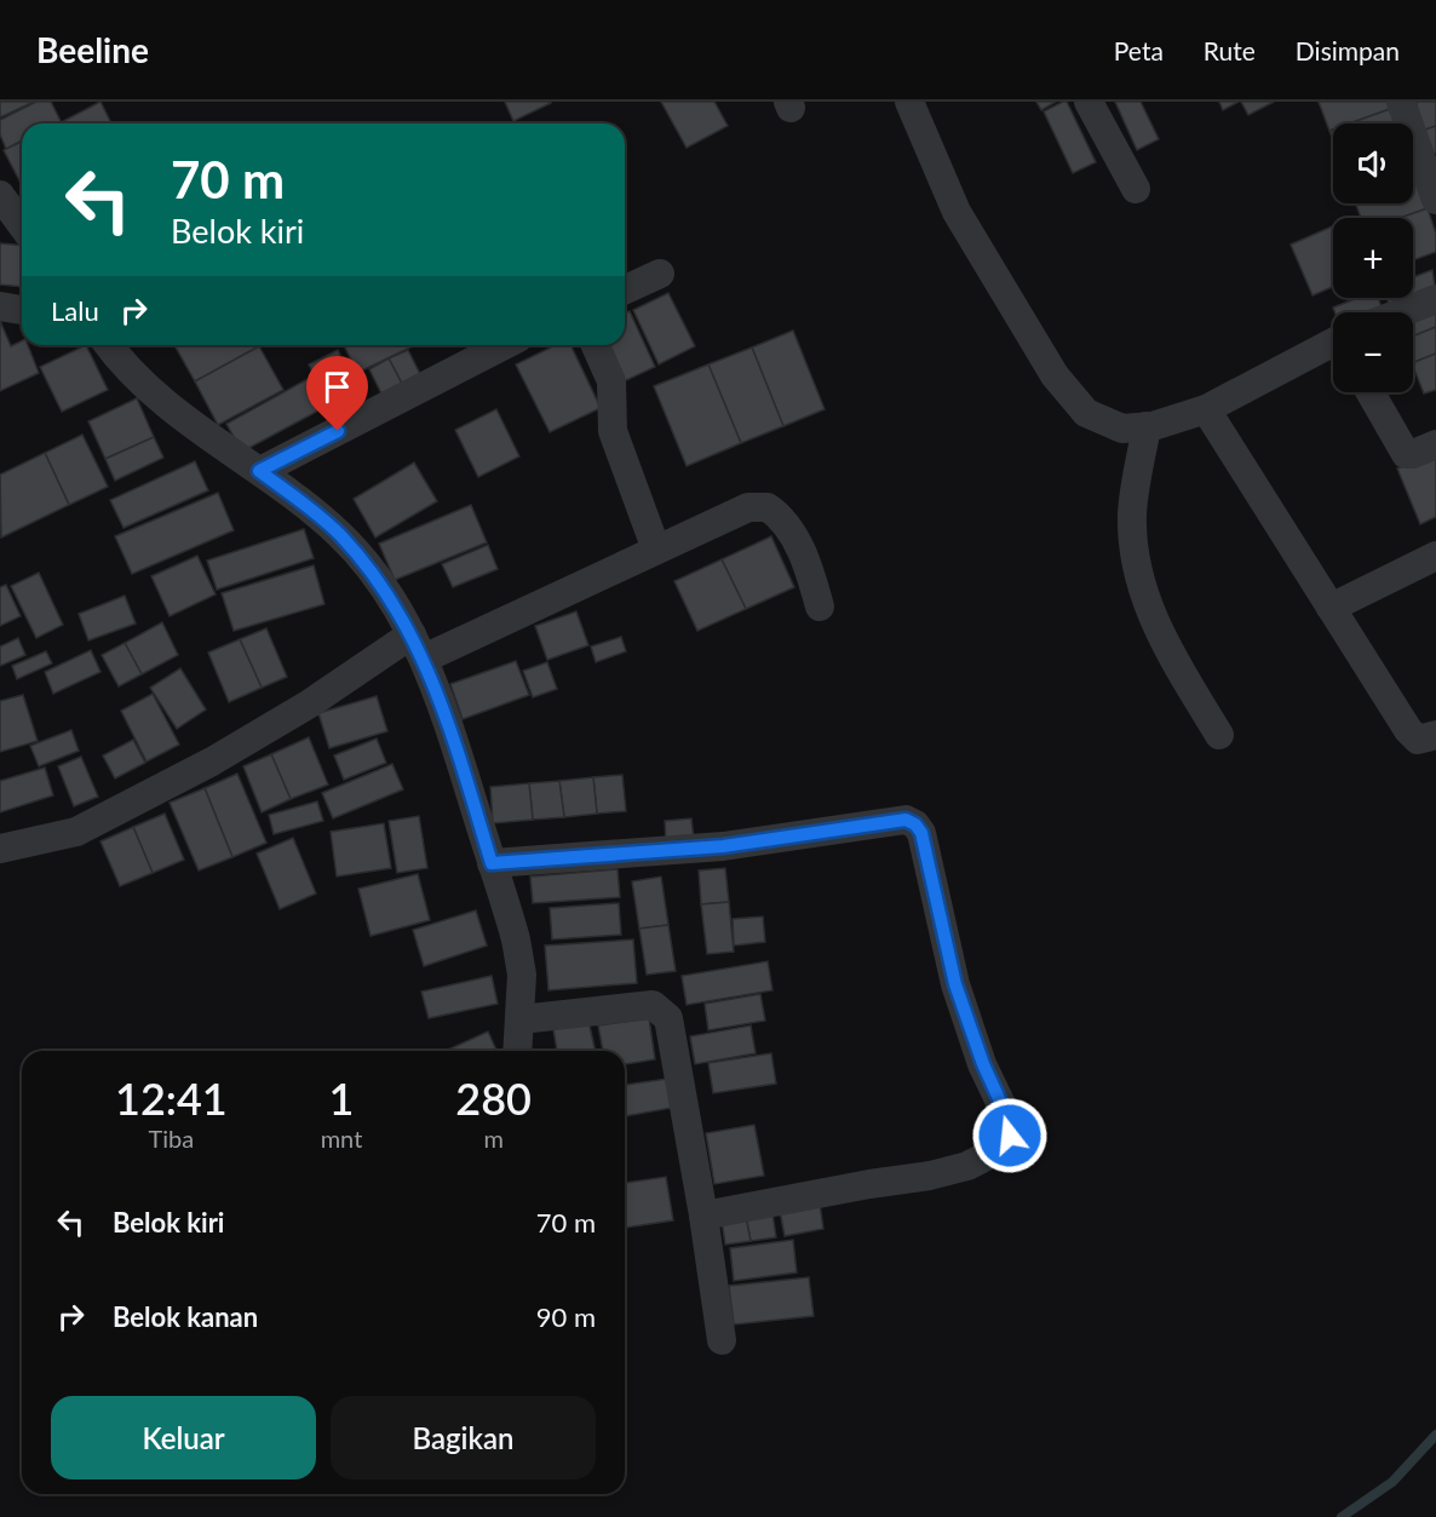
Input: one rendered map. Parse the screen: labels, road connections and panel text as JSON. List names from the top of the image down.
{
  "page": {
    "header": "Beeline",
    "nav": ["Peta", "Rute", "Disimpan"],
    "map_buttons": ["+", "−"],
    "turn": ["70 m", "Belok kiri"],
    "then": "Lalu",
    "eta": [
      "12:41",
      "Tiba",
      "1",
      "mnt",
      "280",
      "m"
    ],
    "list": [
      {
        "name": "Belok kiri",
        "value": "70 m"
      },
      {
        "name": "Belok kanan",
        "value": "90 m"
      }
    ],
    "buttons": ["Keluar", "Bagikan"]
  }
}
